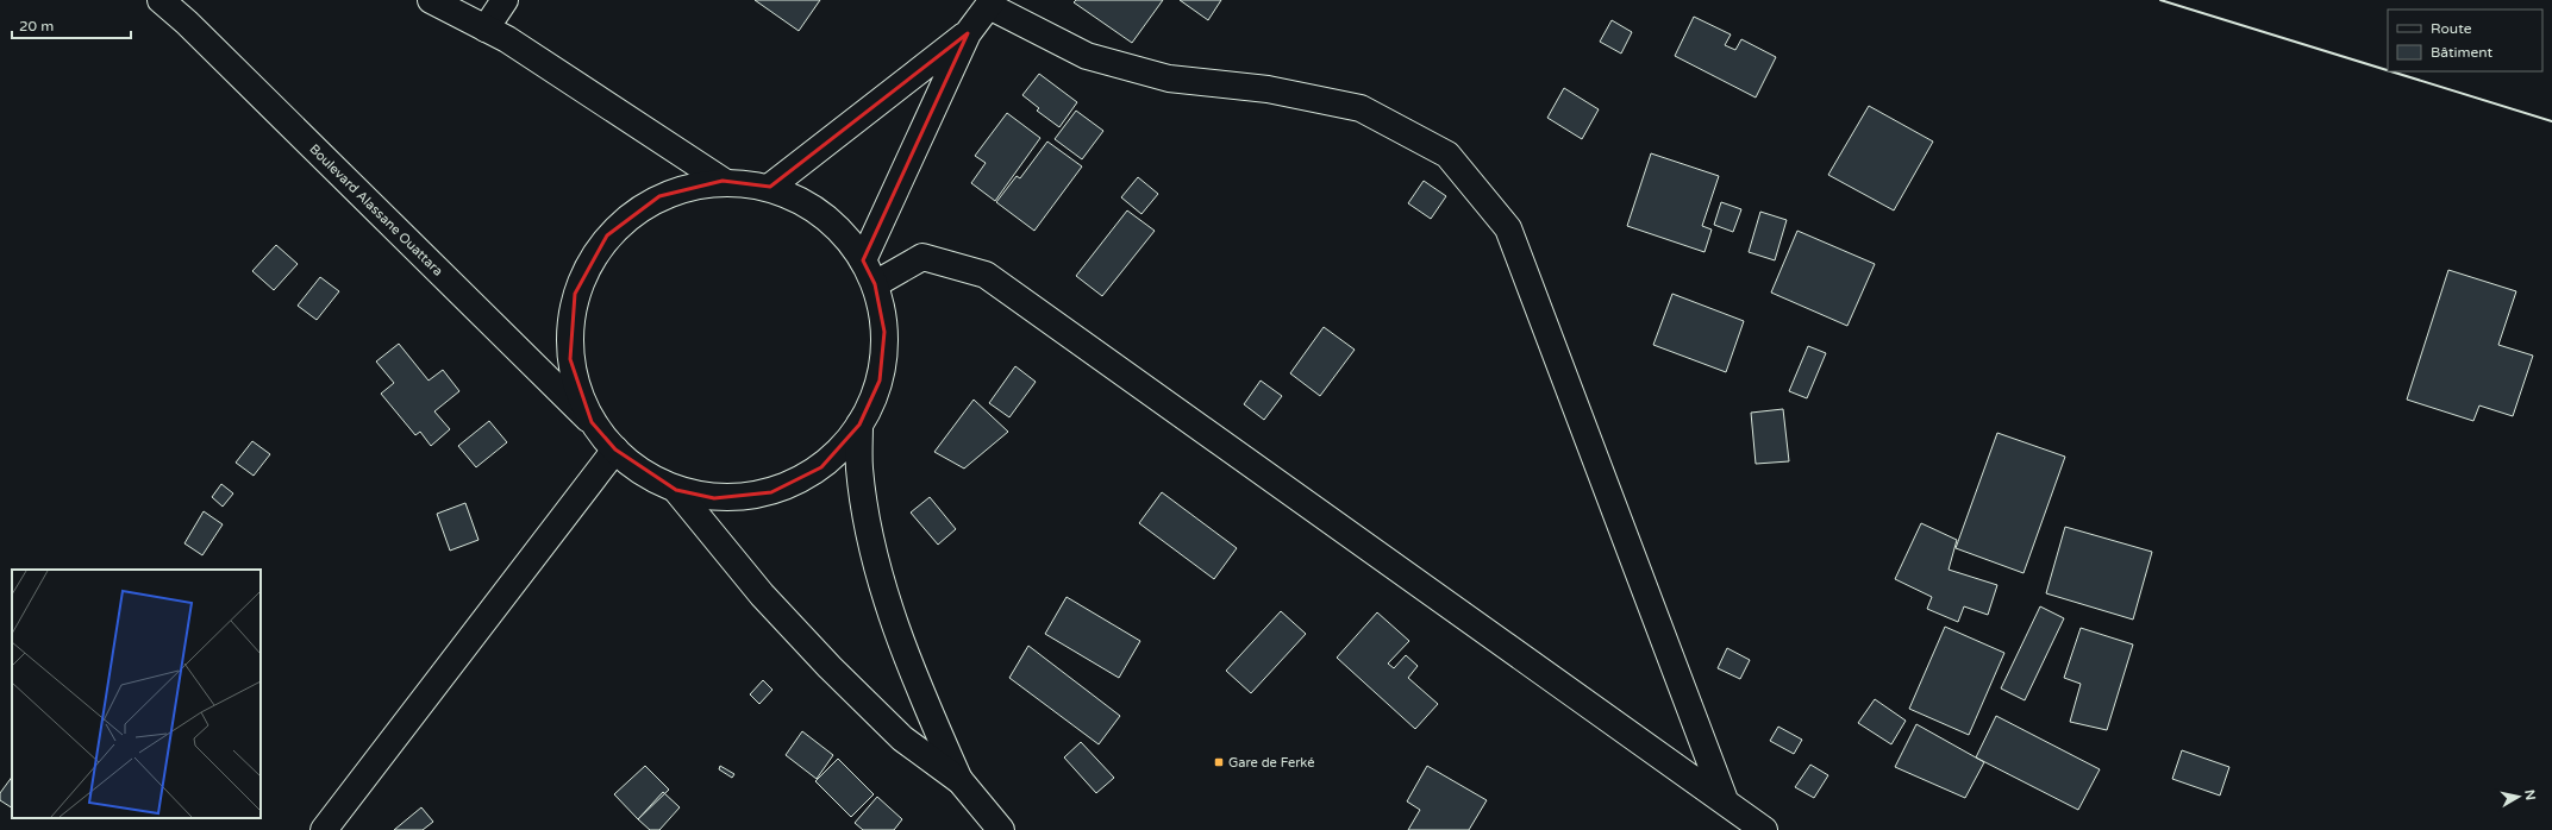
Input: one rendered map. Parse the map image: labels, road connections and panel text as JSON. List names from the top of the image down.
{
  "streets": {
    "street": ["Boulevard Alassane Ouattara"]
  },
  "places": {
    "transit": ["Gare de Ferké"]
  },
  "legend": ["Route", "Bâtiment"],
  "scale_bar": "20 m",
  "north": "right"
}
